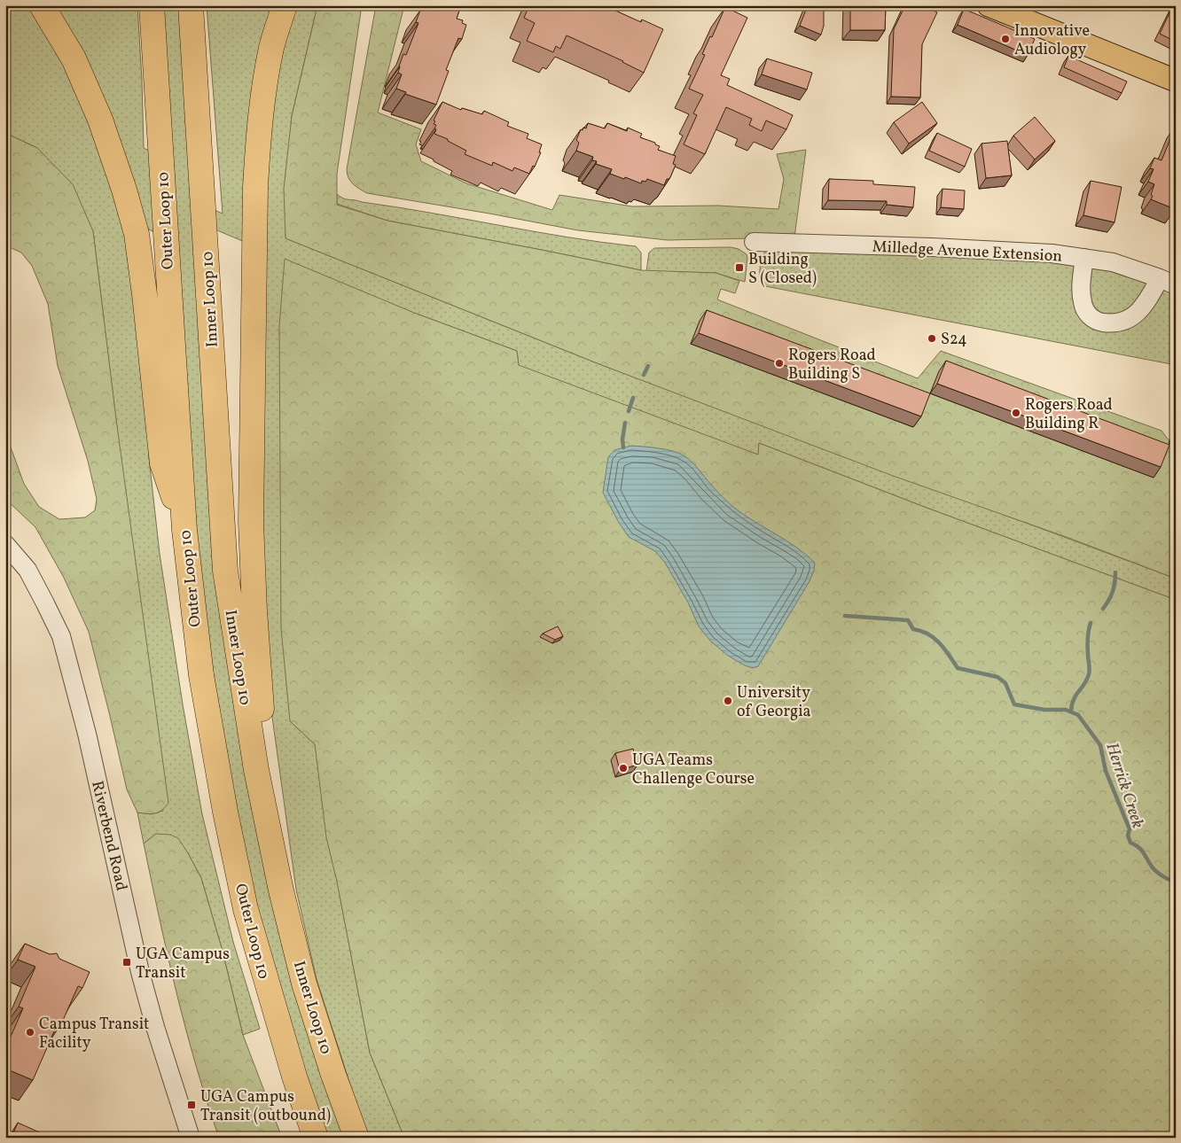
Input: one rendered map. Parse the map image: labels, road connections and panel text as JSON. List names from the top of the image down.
{
  "streets": {
    "highway": ["Outer Loop 10", "Inner Loop 10"],
    "street": ["Milledge Avenue Extension", "Riverbend Road"]
  },
  "water": ["Herrick Creek"],
  "places": {
    "other": [
      "Innovative Audiology",
      "S24",
      "Rogers Road Building S",
      "Rogers Road Building R",
      "University of Georgia",
      "UGA Teams Challenge Course",
      "Campus Transit Facility"
    ],
    "transit": ["Building S (Closed)", "UGA Campus Transit", "UGA Campus Transit (outbound)"]
  }
}
